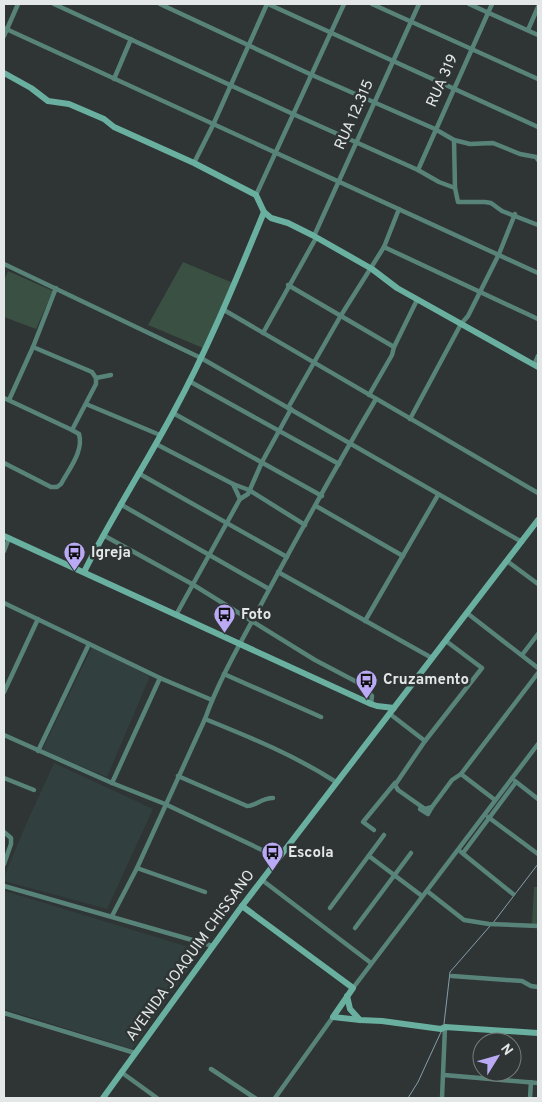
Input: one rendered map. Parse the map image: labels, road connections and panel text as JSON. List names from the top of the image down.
{
  "streets": {
    "street": ["RUA 319", "RUA 12.315", "AVENIDA JOAQUIM CHISSANO"]
  },
  "places": {
    "bus stop": [
      "Igreja",
      "Foto",
      "Cruzamento",
      "Escola"
    ]
  },
  "north": "top right"
}
